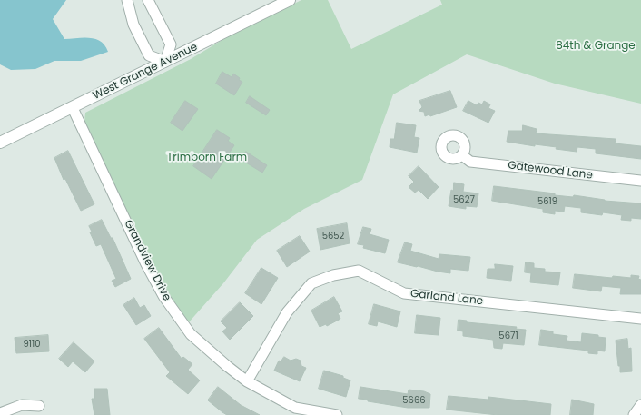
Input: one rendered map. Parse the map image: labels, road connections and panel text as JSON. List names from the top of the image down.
{
  "streets": {
    "street": [
      "West Grange Avenue",
      "Gatewood Lane",
      "Grandview Drive",
      "Garland Lane"
    ]
  },
  "crossings": [
    ["West Grange Avenue", "Grandview Drive"],
    ["Grandview Drive", "Garland Lane"]
  ],
  "parks": ["84th & Grange", "Trimborn Farm"],
  "house_numbers": [
    "5627",
    "5619",
    "5652",
    "5671",
    "9110",
    "5666"
  ]
}
